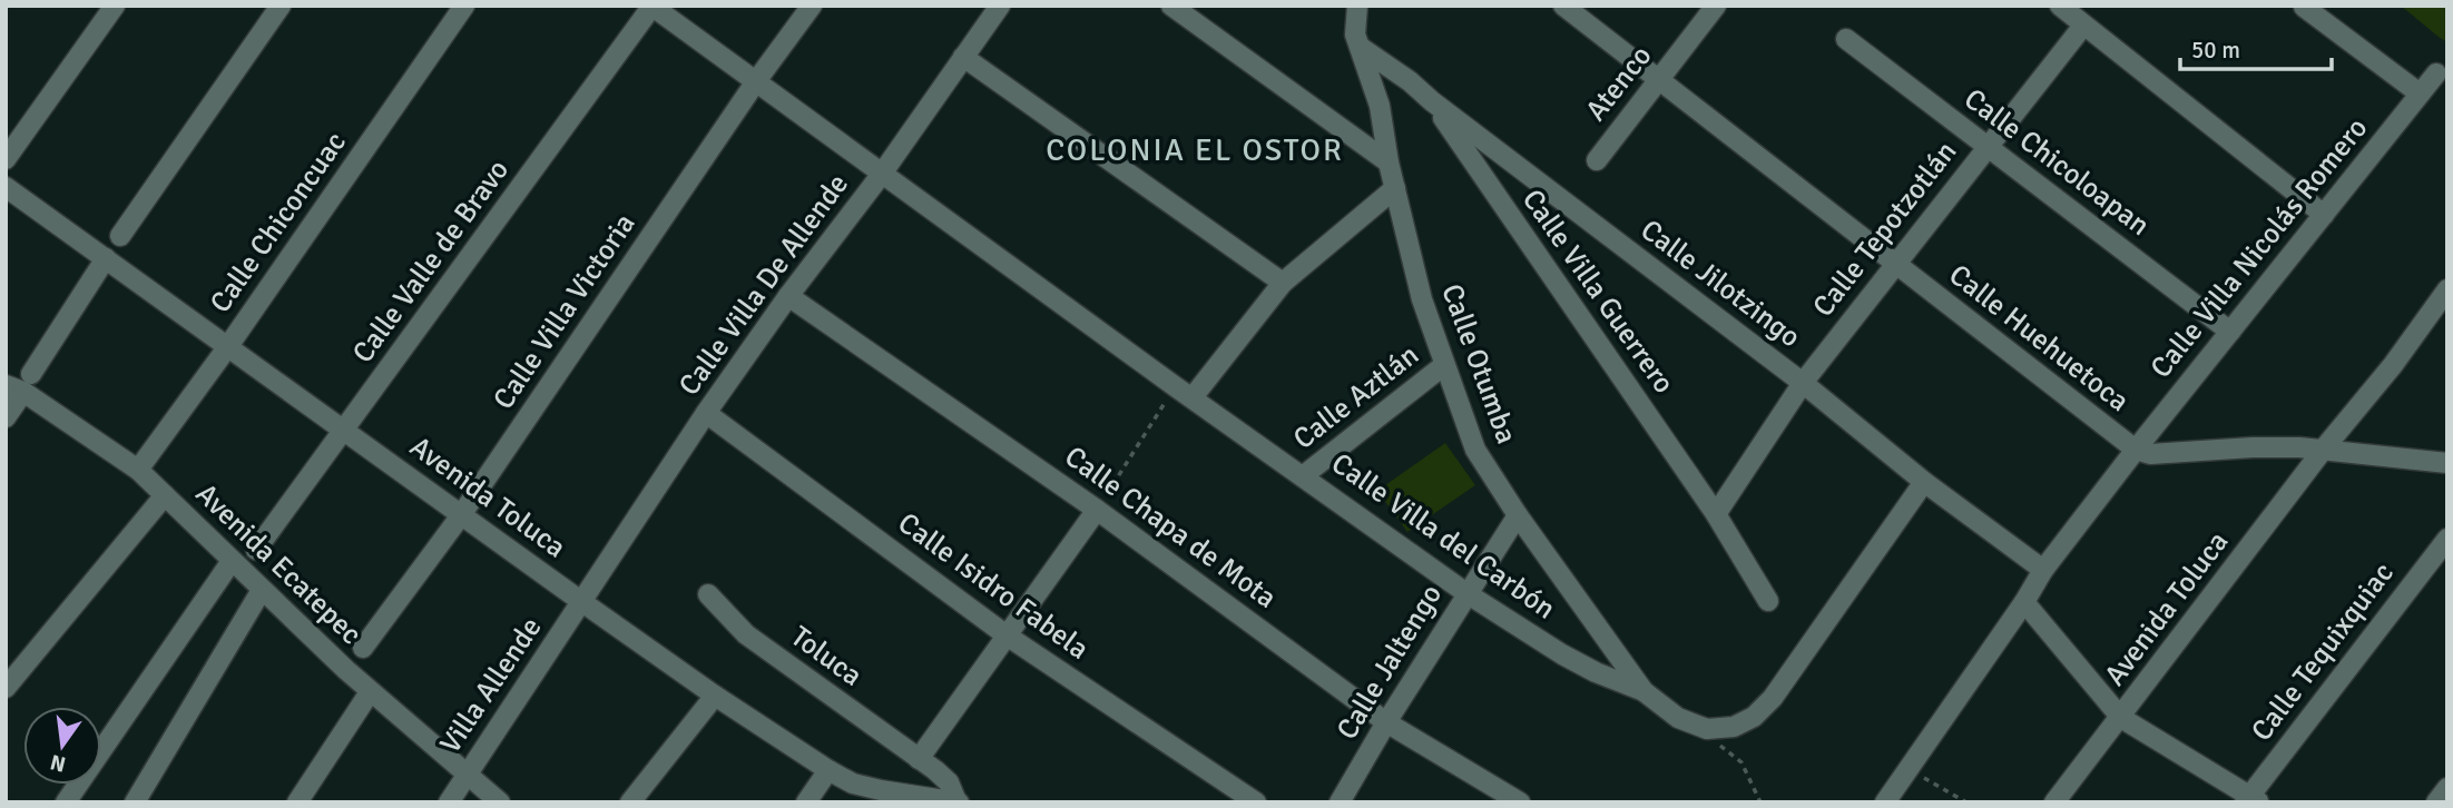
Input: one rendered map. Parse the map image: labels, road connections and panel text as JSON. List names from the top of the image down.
{
  "streets": {
    "street": [
      "Atenco",
      "Calle Chicoloapan",
      "Calle Chiconcuac",
      "Calle Tepotzotlán",
      "Calle Villa Nicolás Romero",
      "Calle Valle de Bravo",
      "Calle Jilotzingo",
      "Calle Villa De Allende",
      "Calle Villa Guerrero",
      "Calle Villa Victoria",
      "Calle Huehuetoca",
      "Calle Otumba",
      "Calle Aztlán",
      "Avenida Toluca",
      "Calle Chapa de Mota",
      "Calle Villa del Carbón",
      "Avenida Ecatepec",
      "Calle Isidro Fabela",
      "Calle Tequixquiac",
      "Toluca",
      "Calle Jaltengo",
      "Villa Allende"
    ]
  },
  "crossings": [
    ["Atenco", "Calle Huehuetoca"],
    ["Calle Chicoloapan", "Calle Tepotzotlán"],
    ["Calle Chicoloapan", "Calle Villa Nicolás Romero"],
    ["Calle Chiconcuac", "Avenida Toluca"],
    ["Calle Chiconcuac", "Avenida Ecatepec"],
    ["Calle Tepotzotlán", "Calle Jilotzingo"],
    ["Calle Tepotzotlán", "Calle Villa Guerrero"],
    ["Calle Tepotzotlán", "Calle Huehuetoca"],
    ["Calle Villa Nicolás Romero", "Calle Jilotzingo"],
    ["Calle Villa Nicolás Romero", "Calle Huehuetoca"],
    ["Calle Valle de Bravo", "Avenida Toluca"],
    ["Calle Valle de Bravo", "Calle Villa del Carbón"],
    ["Calle Jilotzingo", "Calle Villa Guerrero"],
    ["Calle Jilotzingo", "Calle Otumba"],
    ["Calle Villa De Allende", "Avenida Toluca"],
    ["Calle Villa De Allende", "Calle Chapa de Mota"],
    ["Calle Villa De Allende", "Calle Villa del Carbón"],
    ["Calle Villa De Allende", "Calle Isidro Fabela"],
    ["Calle Villa De Allende", "Villa Allende"],
    ["Calle Villa Victoria", "Avenida Toluca"],
    ["Calle Villa Victoria", "Calle Villa del Carbón"],
    ["Calle Huehuetoca", "Avenida Toluca"],
    ["Calle Otumba", "Calle Aztlán"],
    ["Calle Otumba", "Calle Villa del Carbón"],
    ["Calle Otumba", "Calle Jaltengo"],
    ["Calle Aztlán", "Calle Villa del Carbón"],
    ["Avenida Toluca", "Toluca"],
    ["Avenida Toluca", "Villa Allende"],
    ["Calle Chapa de Mota", "Calle Jaltengo"],
    ["Calle Villa del Carbón", "Calle Jaltengo"],
    ["Avenida Ecatepec", "Villa Allende"]
  ],
  "districts": ["COLONIA EL OSTOR"],
  "scale_bar": "50 m",
  "north": "bottom"
}
